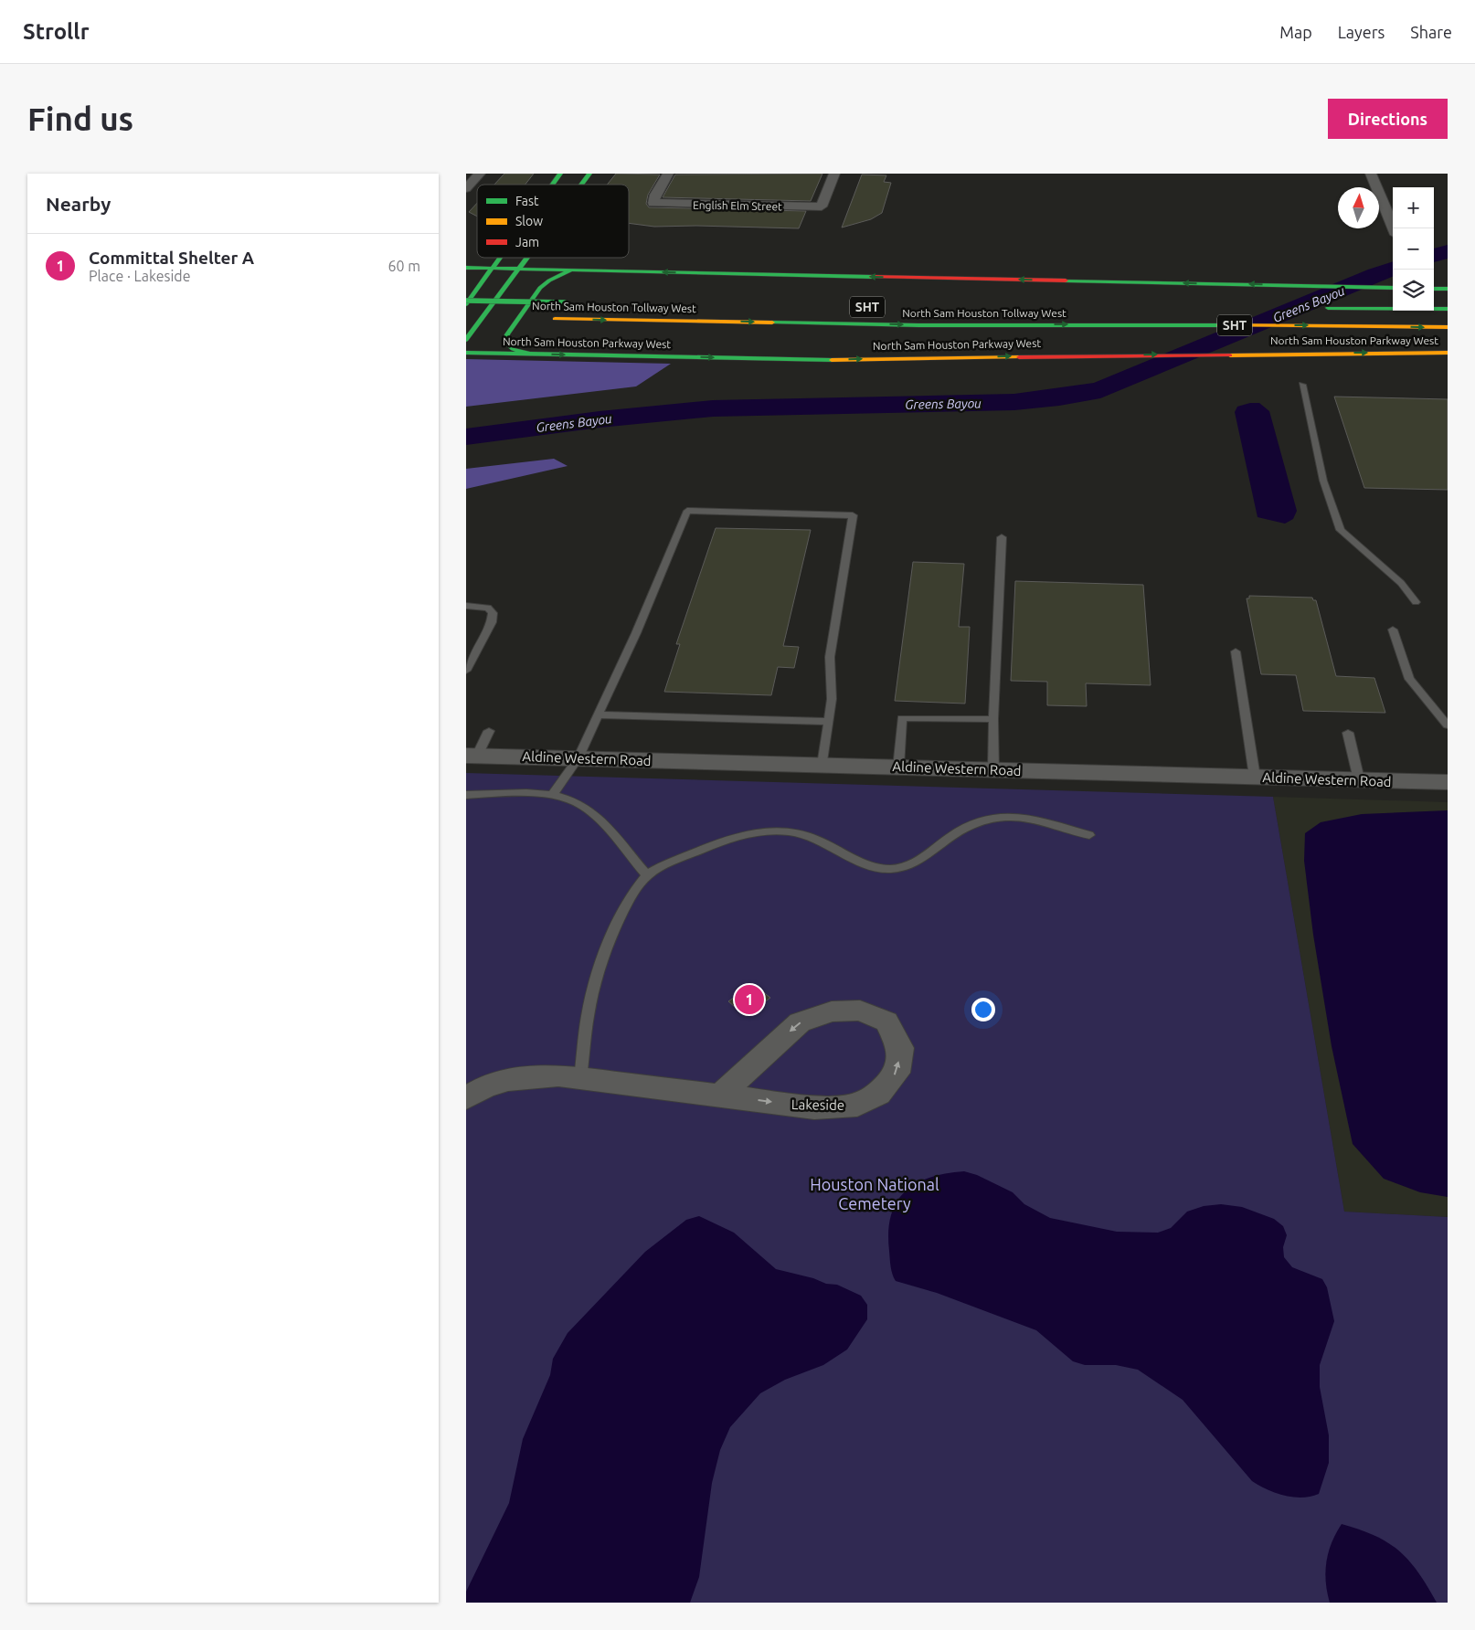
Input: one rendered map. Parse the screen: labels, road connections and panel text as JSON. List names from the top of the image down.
{
  "streets": {
    "main road": ["North Sam Houston Tollway West", "SHT", "North Sam Houston Parkway West"],
    "street": ["English Elm Street", "Aldine Western Road", "Lakeside"]
  },
  "water": ["Greens Bayou"],
  "parks": ["Houston National Cemetery"],
  "legend": ["Fast", "Slow", "Jam"],
  "north": "top",
  "page": {
    "header": "Strollr",
    "nav": ["Map", "Layers", "Share"],
    "buttons": "Directions",
    "title": "Find us",
    "heading": "Nearby",
    "map_buttons": ["+", "−"],
    "list": [
      {
        "mark": "1",
        "name": "Committal Shelter A",
        "note": "Place · Lakeside",
        "value": "60 m"
      }
    ],
    "pins": "1"
  }
}
